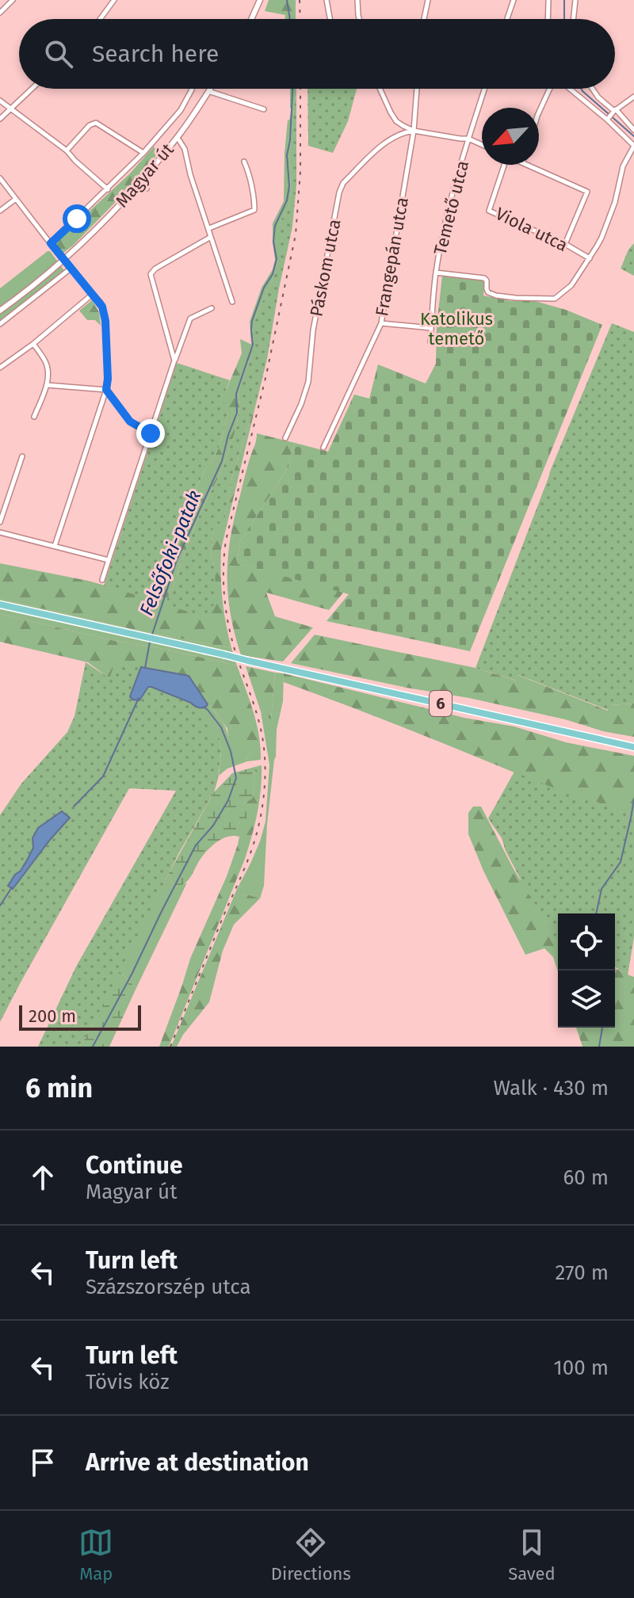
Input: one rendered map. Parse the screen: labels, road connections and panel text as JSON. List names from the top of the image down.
{
  "streets": {
    "main road": ["6"],
    "street": [
      "Magyar út",
      "Temető utca",
      "Viola utca",
      "Frangepán utca",
      "Páskom utca"
    ]
  },
  "crossings": [
    ["Frangepán utca", "Páskom utca"]
  ],
  "water": ["Felsőfoki-patak"],
  "parks": ["Katolikus temető"],
  "scale_bar": "200 m",
  "north": "bottom left",
  "page": {
    "search": "Search here",
    "scale": "200 m",
    "heading": ["6 min", "Walk · 430 m"],
    "list": [
      ["Continue", "Magyar út", "60 m"],
      ["Turn left", "Százszorszép utca", "270 m"],
      ["Turn left", "Tövis köz", "100 m"],
      "Arrive at destination"
    ],
    "nav": ["Map", "Directions", "Saved"]
  }
}
